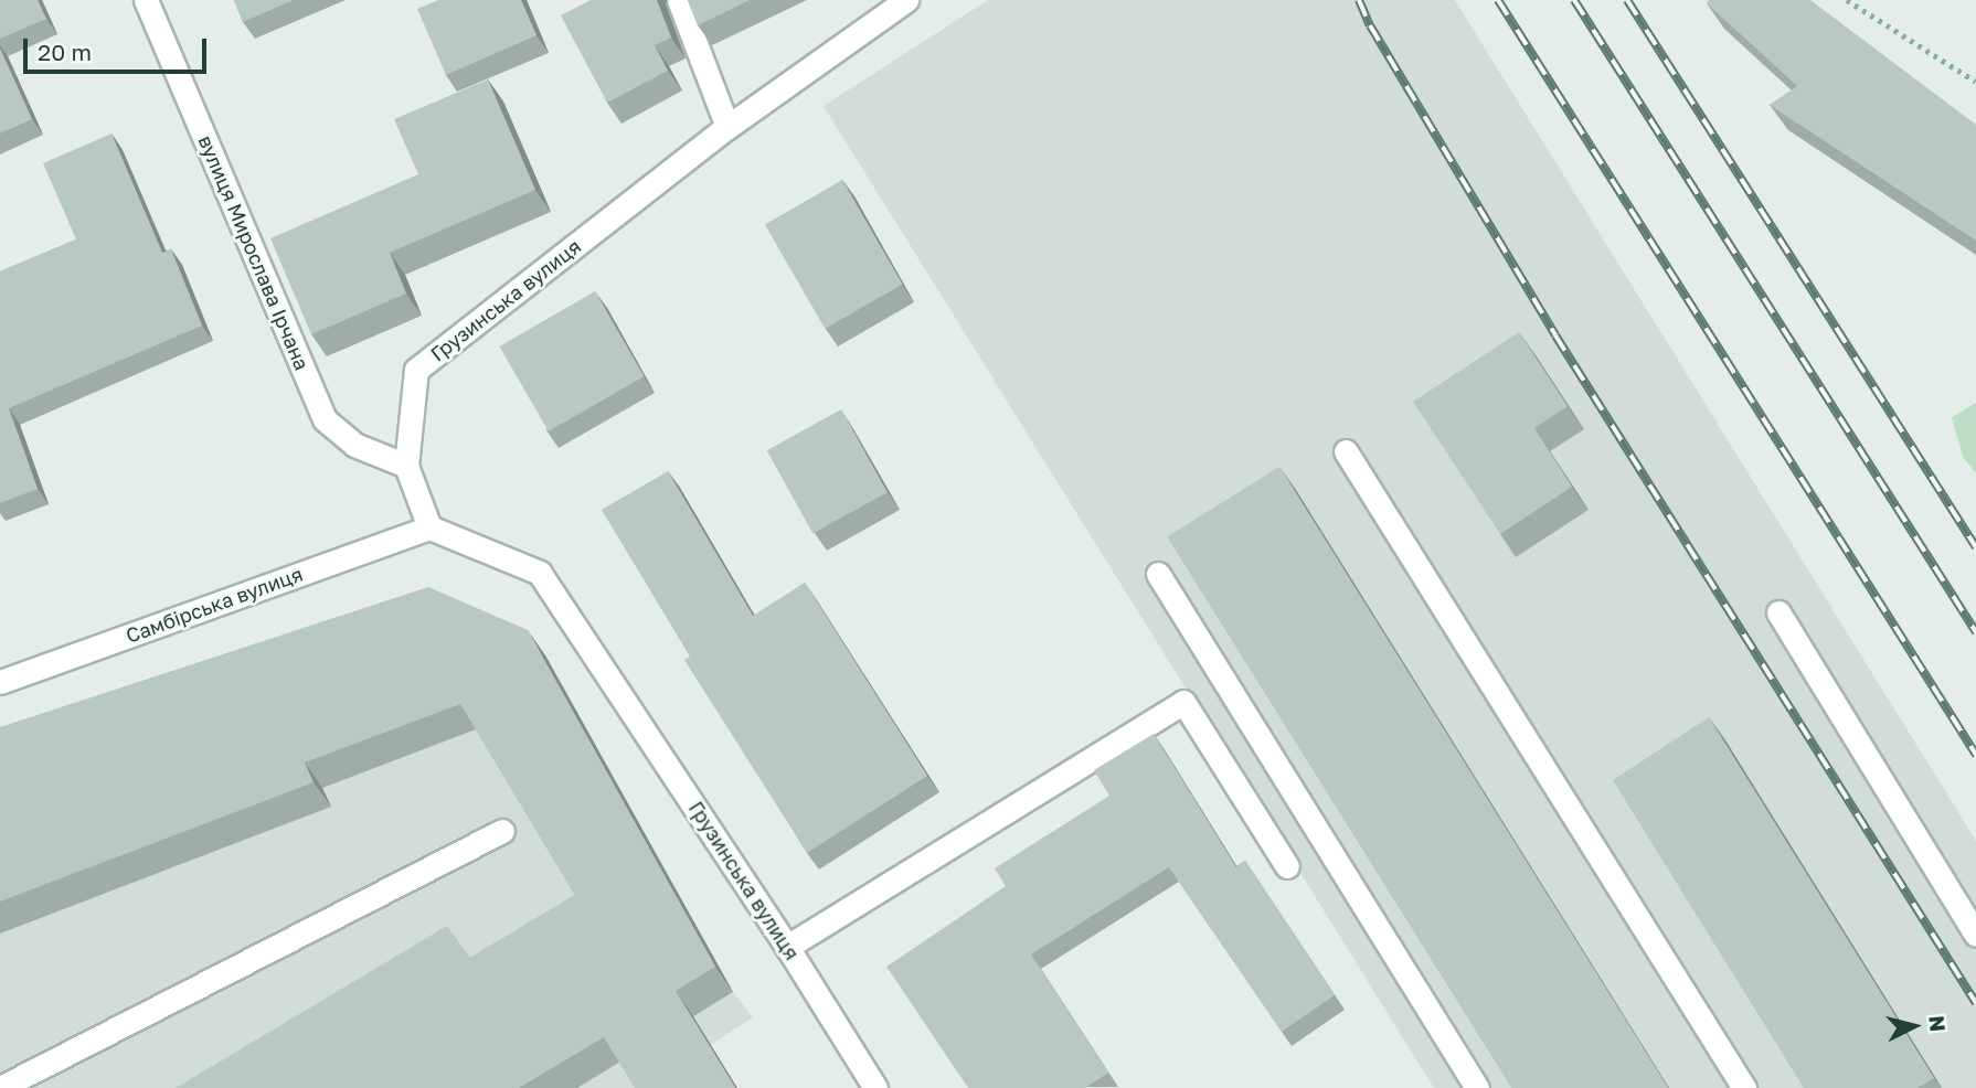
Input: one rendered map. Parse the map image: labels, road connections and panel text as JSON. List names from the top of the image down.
{
  "streets": {
    "street": ["вулиця Мирослава Ірчана", "Грузинська вулиця", "Самбірська вулиця"]
  },
  "crossings": [
    ["вулиця Мирослава Ірчана", "Грузинська вулиця"],
    ["Грузинська вулиця", "Самбірська вулиця"]
  ],
  "scale_bar": "20 m",
  "north": "right"
}
